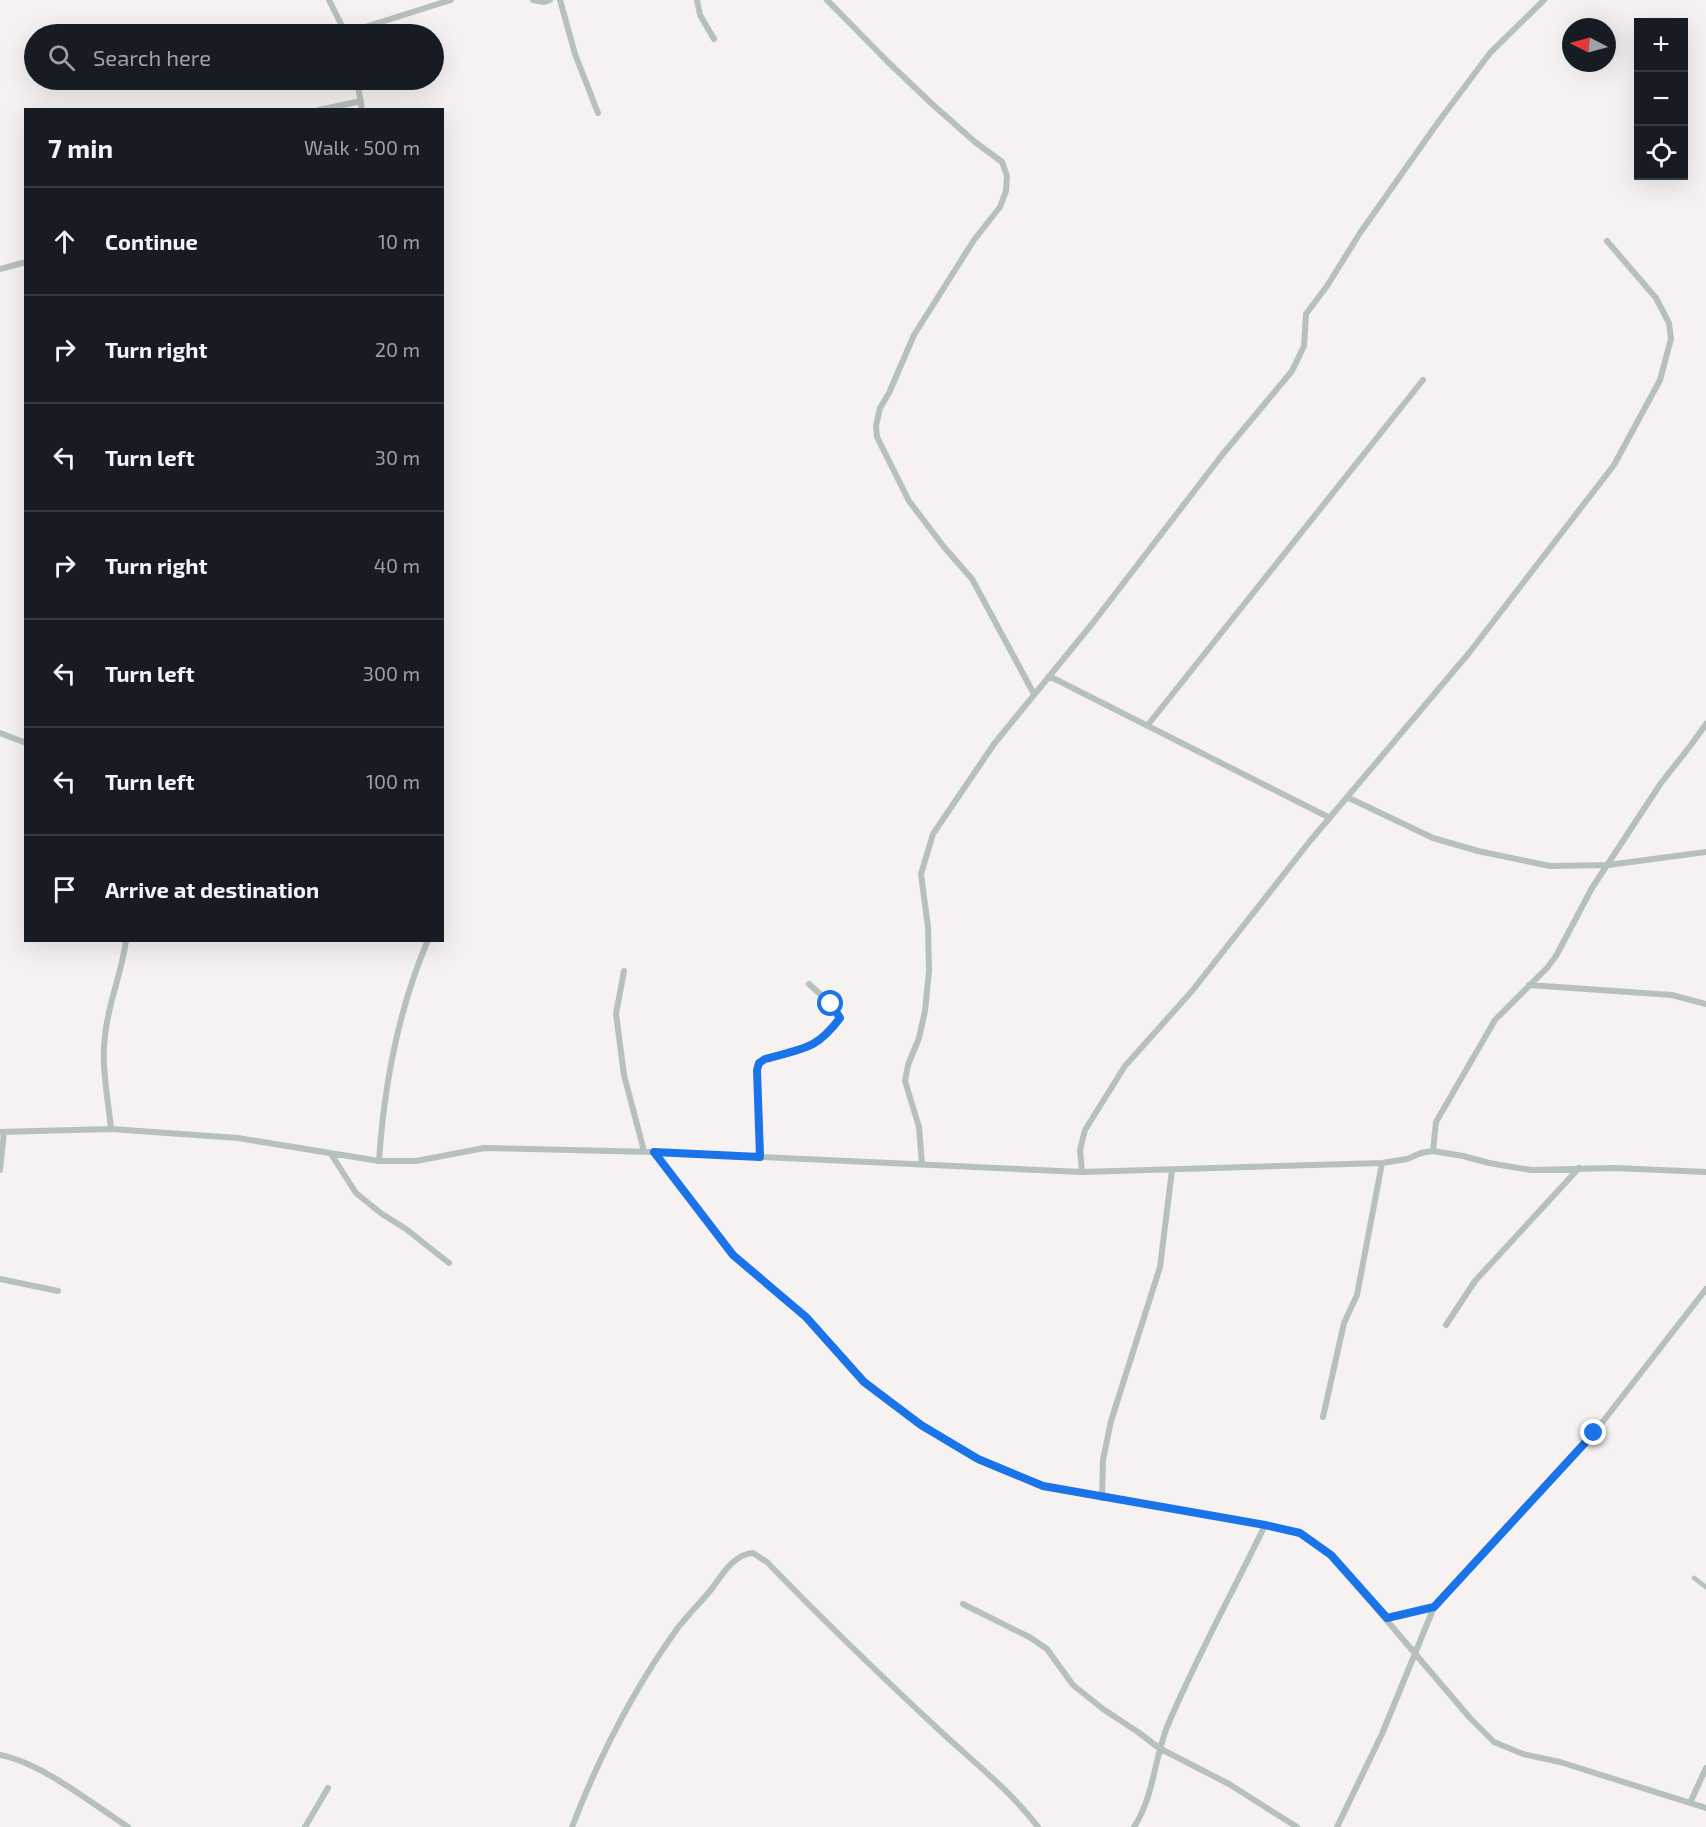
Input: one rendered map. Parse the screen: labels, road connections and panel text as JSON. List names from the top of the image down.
{
  "north": "left",
  "page": {
    "map_buttons": ["+", "−"],
    "search": "Search here",
    "heading": ["7 min", "Walk · 500 m"],
    "list": [
      ["Continue", "10 m"],
      ["Turn right", "20 m"],
      ["Turn left", "30 m"],
      ["Turn right", "40 m"],
      ["Turn left", "300 m"],
      ["Turn left", "100 m"],
      "Arrive at destination"
    ]
  }
}
